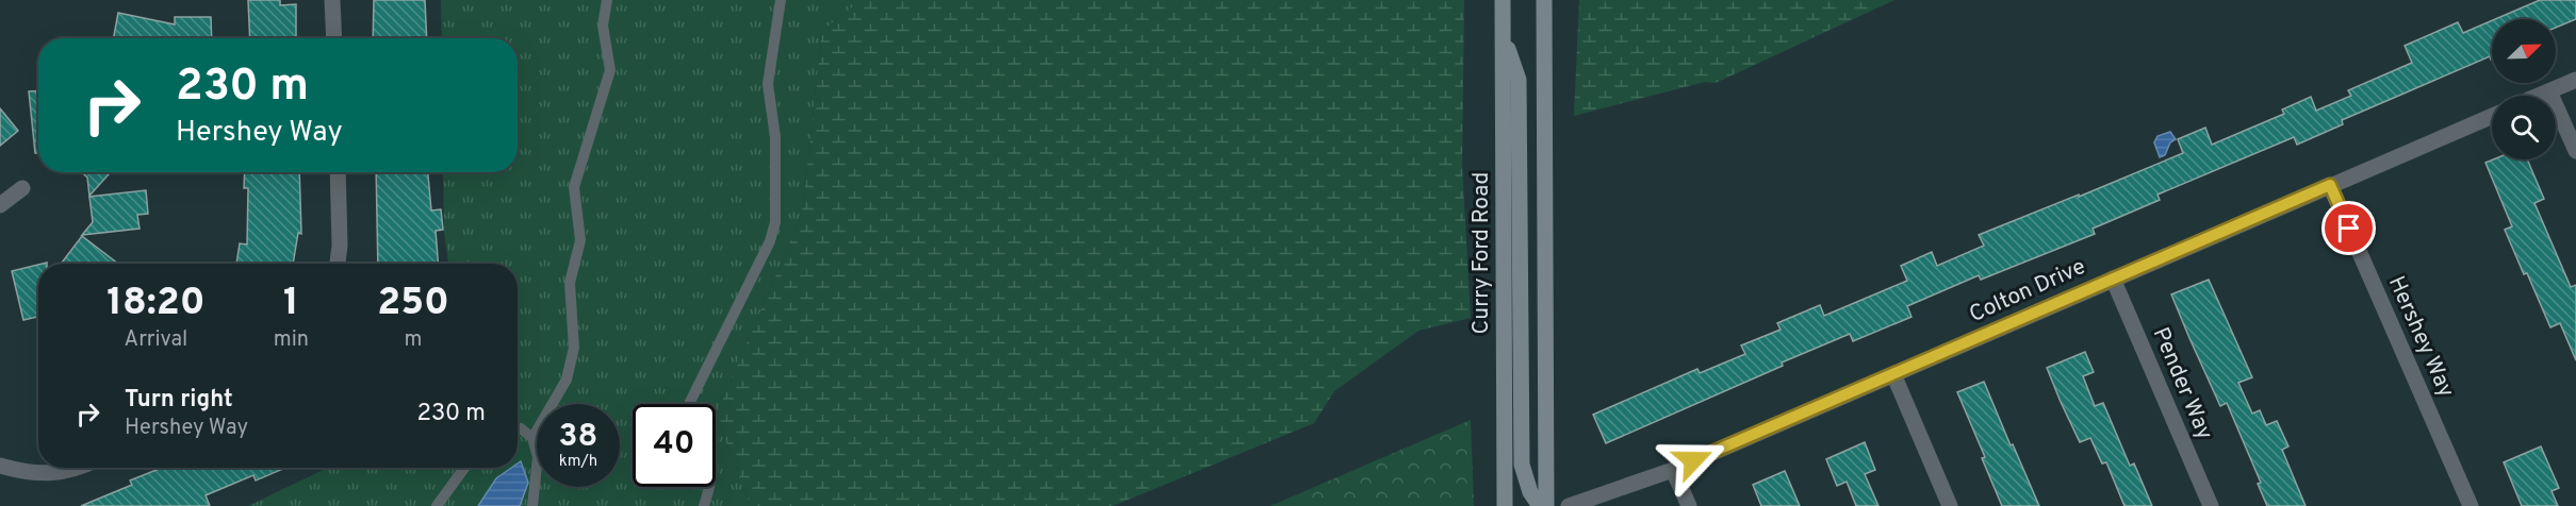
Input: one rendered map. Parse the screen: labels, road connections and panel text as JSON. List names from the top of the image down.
{
  "streets": {
    "main road": ["Curry Ford Road"],
    "street": ["Colton Drive", "Hershey Way", "Pender Way"]
  },
  "crossings": [
    ["Colton Drive", "Hershey Way"],
    ["Colton Drive", "Pender Way"]
  ],
  "north": "top right",
  "page": {
    "turn": ["230 m", "Hershey Way"],
    "eta": [
      "18:20",
      "Arrival",
      "1",
      "min",
      "250",
      "m"
    ],
    "list": [
      {
        "name": "Turn right",
        "note": "Hershey Way",
        "value": "230 m"
      }
    ],
    "speed": "38 km/h",
    "limit": "40"
  }
}
